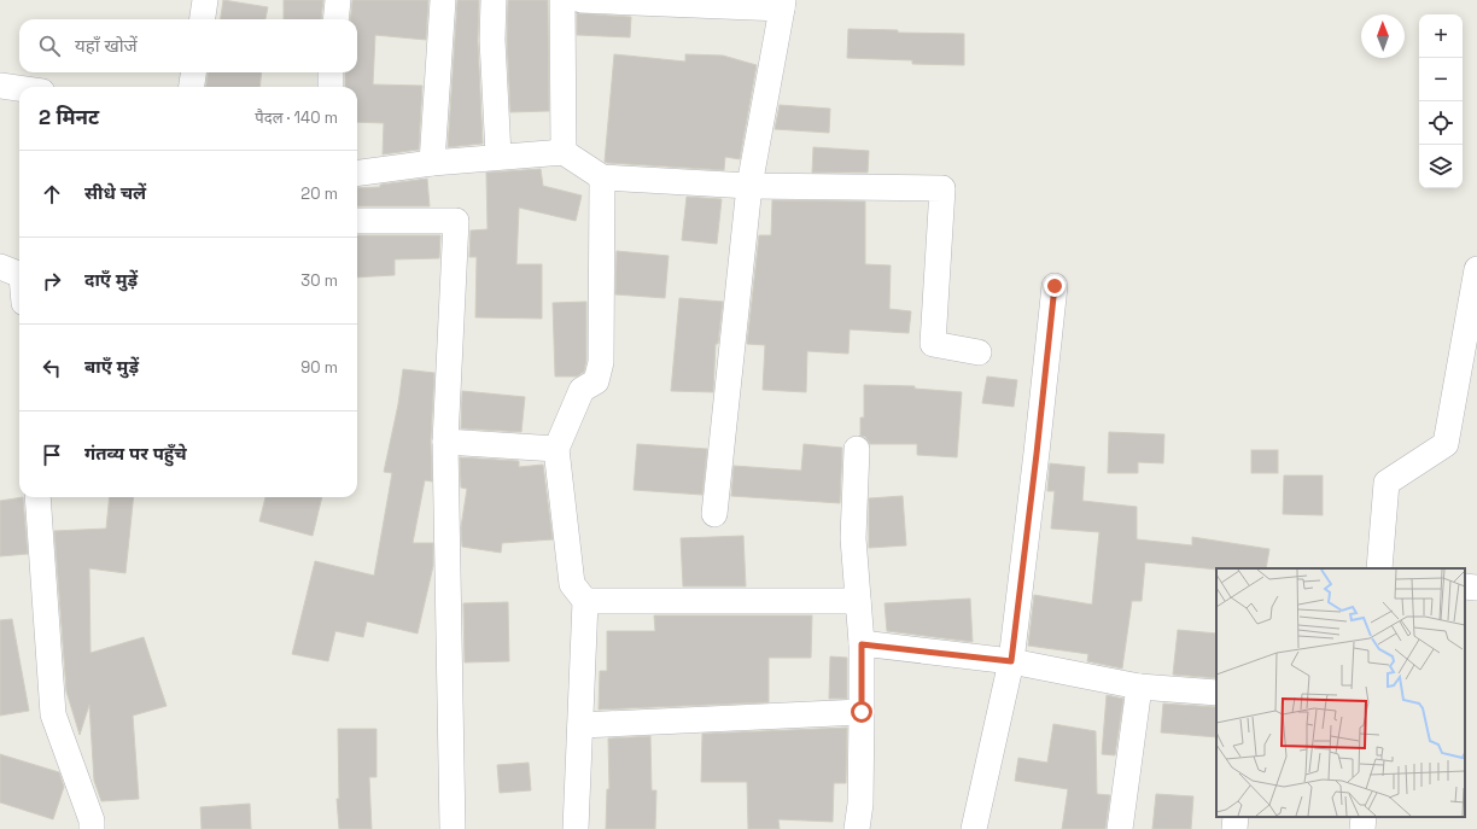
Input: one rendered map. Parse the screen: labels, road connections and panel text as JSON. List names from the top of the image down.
{
  "north": "top",
  "page": {
    "map_buttons": ["+", "−"],
    "search": "यहाँ खोजें",
    "heading": ["2 मिनट", "पैदल · 140 m"],
    "list": [
      ["सीधे चलें", "20 m"],
      ["दाएँ मुड़ें", "30 m"],
      ["बाएँ मुड़ें", "90 m"],
      "गंतव्य पर पहुँचे"
    ]
  }
}
